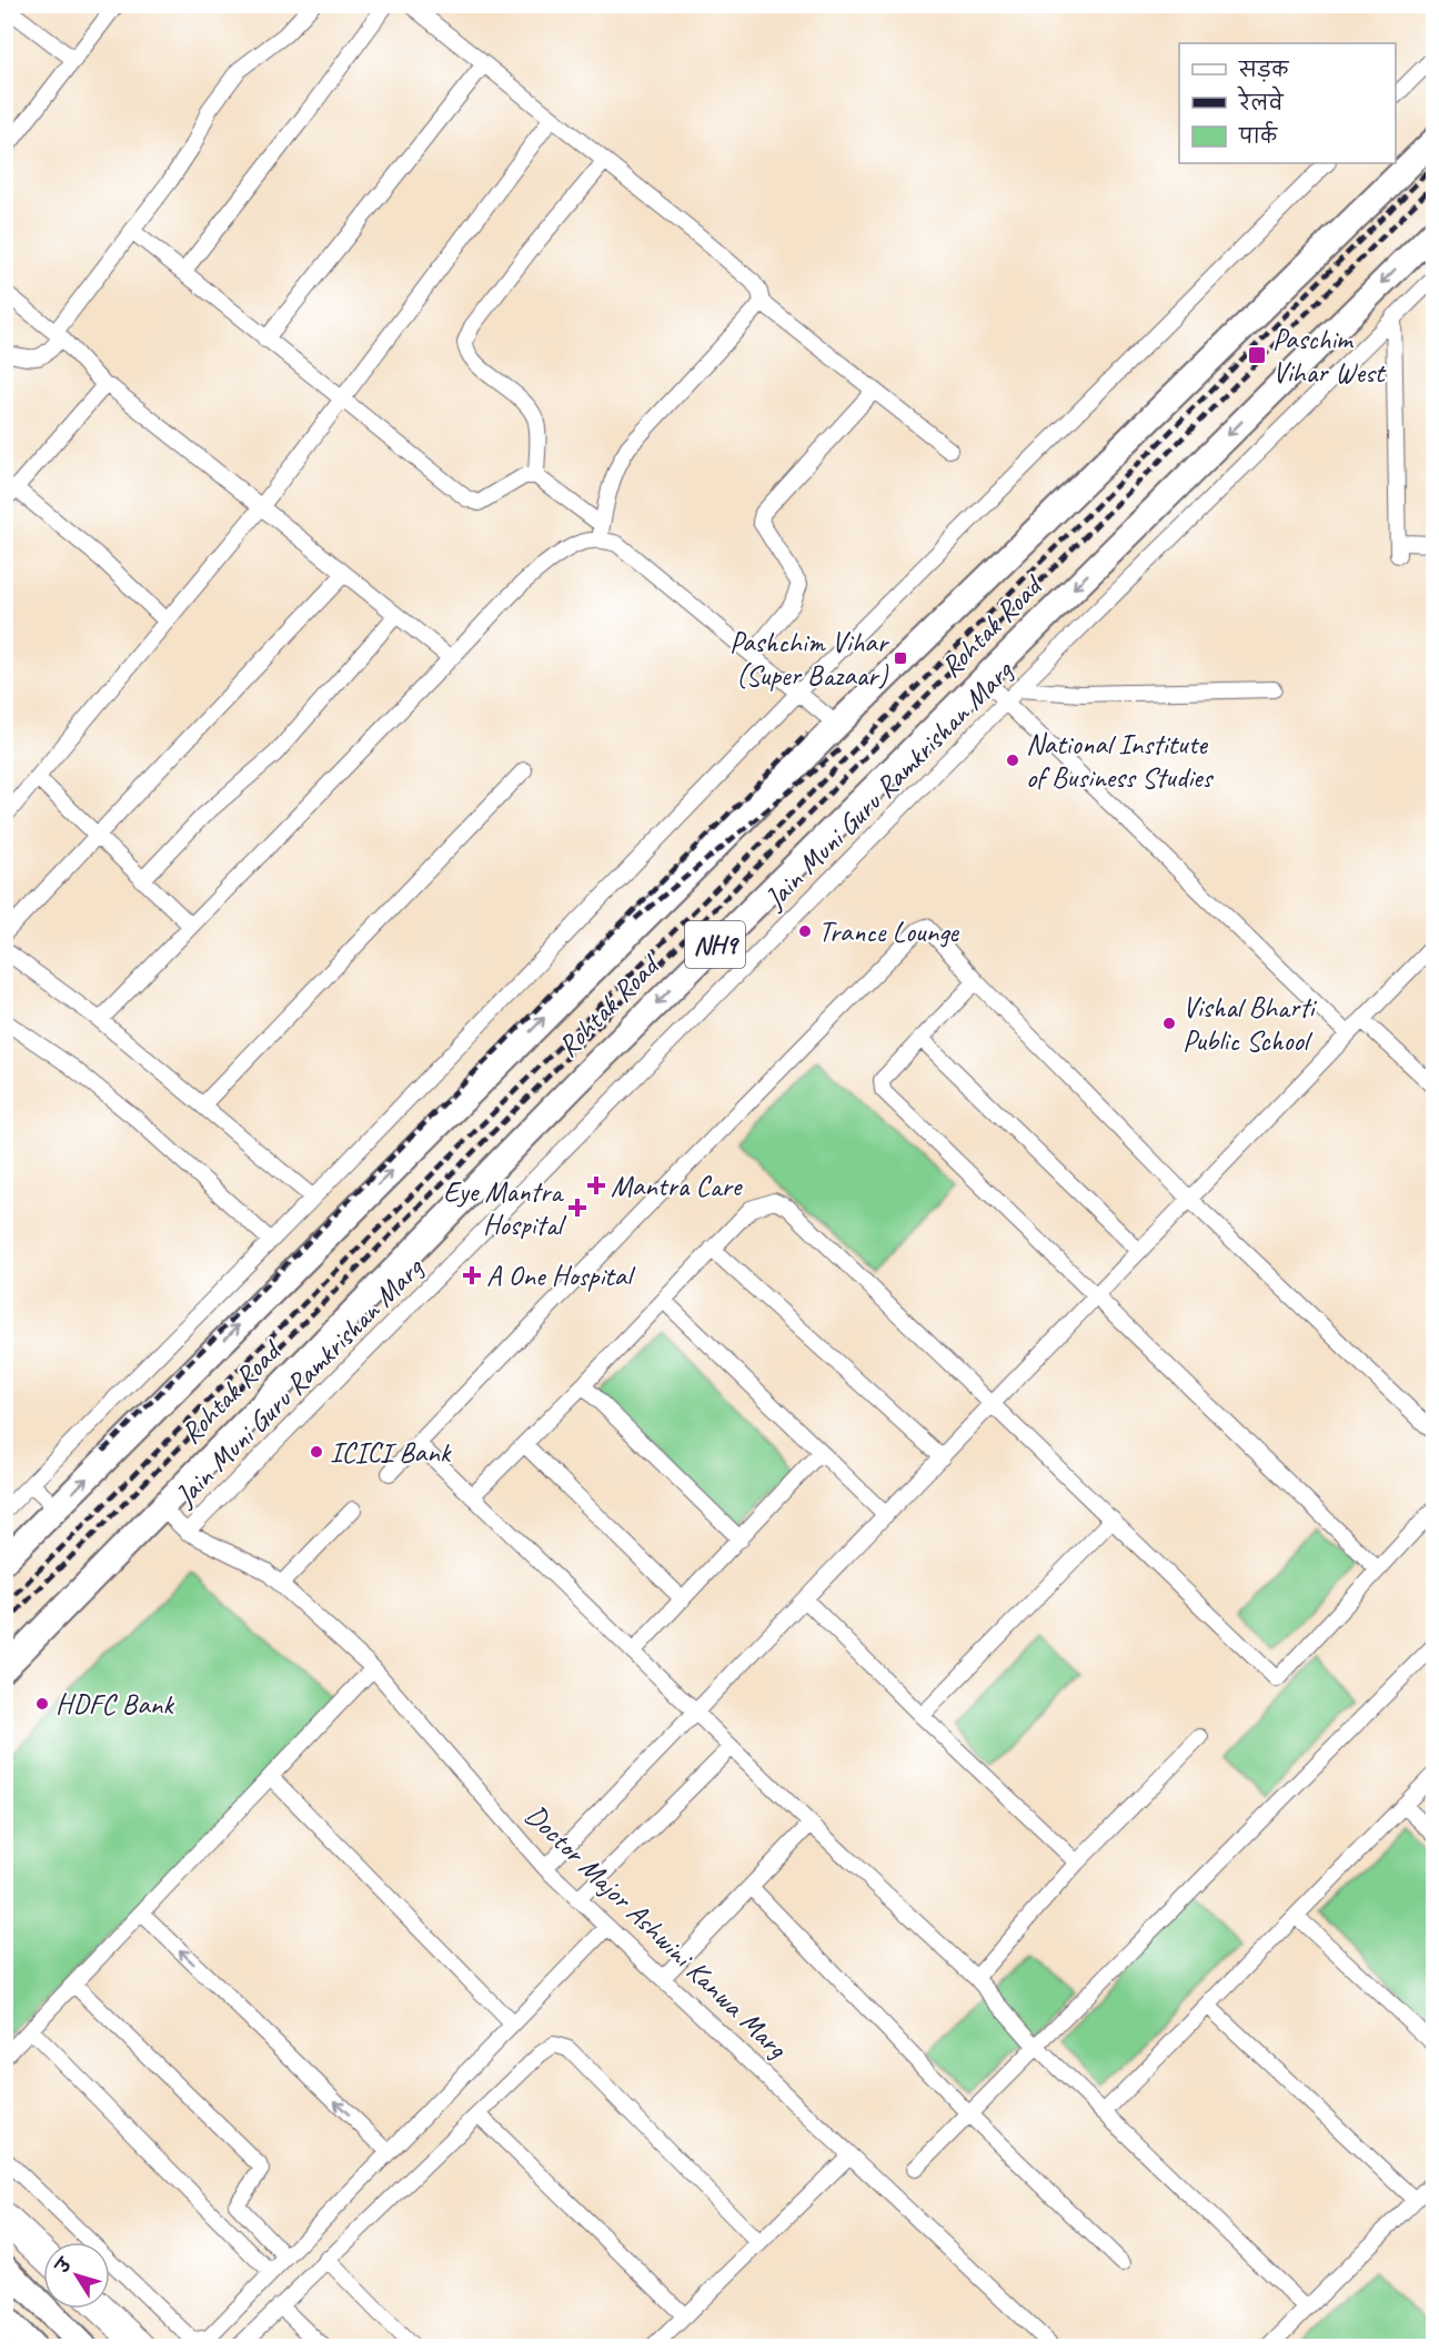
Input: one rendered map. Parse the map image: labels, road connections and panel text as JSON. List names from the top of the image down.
{
  "streets": {
    "main road": ["Rohtak Road", "NH9"],
    "street": ["Jain Muni Guru Ramkrishan Marg", "Doctor Major Ashwini Kanwa Marg"]
  },
  "crossings": [
    ["Rohtak Road", "Doctor Major Ashwini Kanwa Marg"],
    ["Jain Muni Guru Ramkrishan Marg", "Doctor Major Ashwini Kanwa Marg"]
  ],
  "places": {
    "transit": ["Paschim Vihar West", "Pashchim Vihar (Super Bazaar)"],
    "other": [
      "National Institute of Business Studies",
      "Trance Lounge",
      "Vishal Bharti Public School",
      "ICICI Bank",
      "HDFC Bank"
    ],
    "health": ["Mantra Care", "Eye Mantra Hospital", "A One Hospital"]
  },
  "legend": ["सड़क", "रेलवे", "पार्क"],
  "north": "top left"
}
